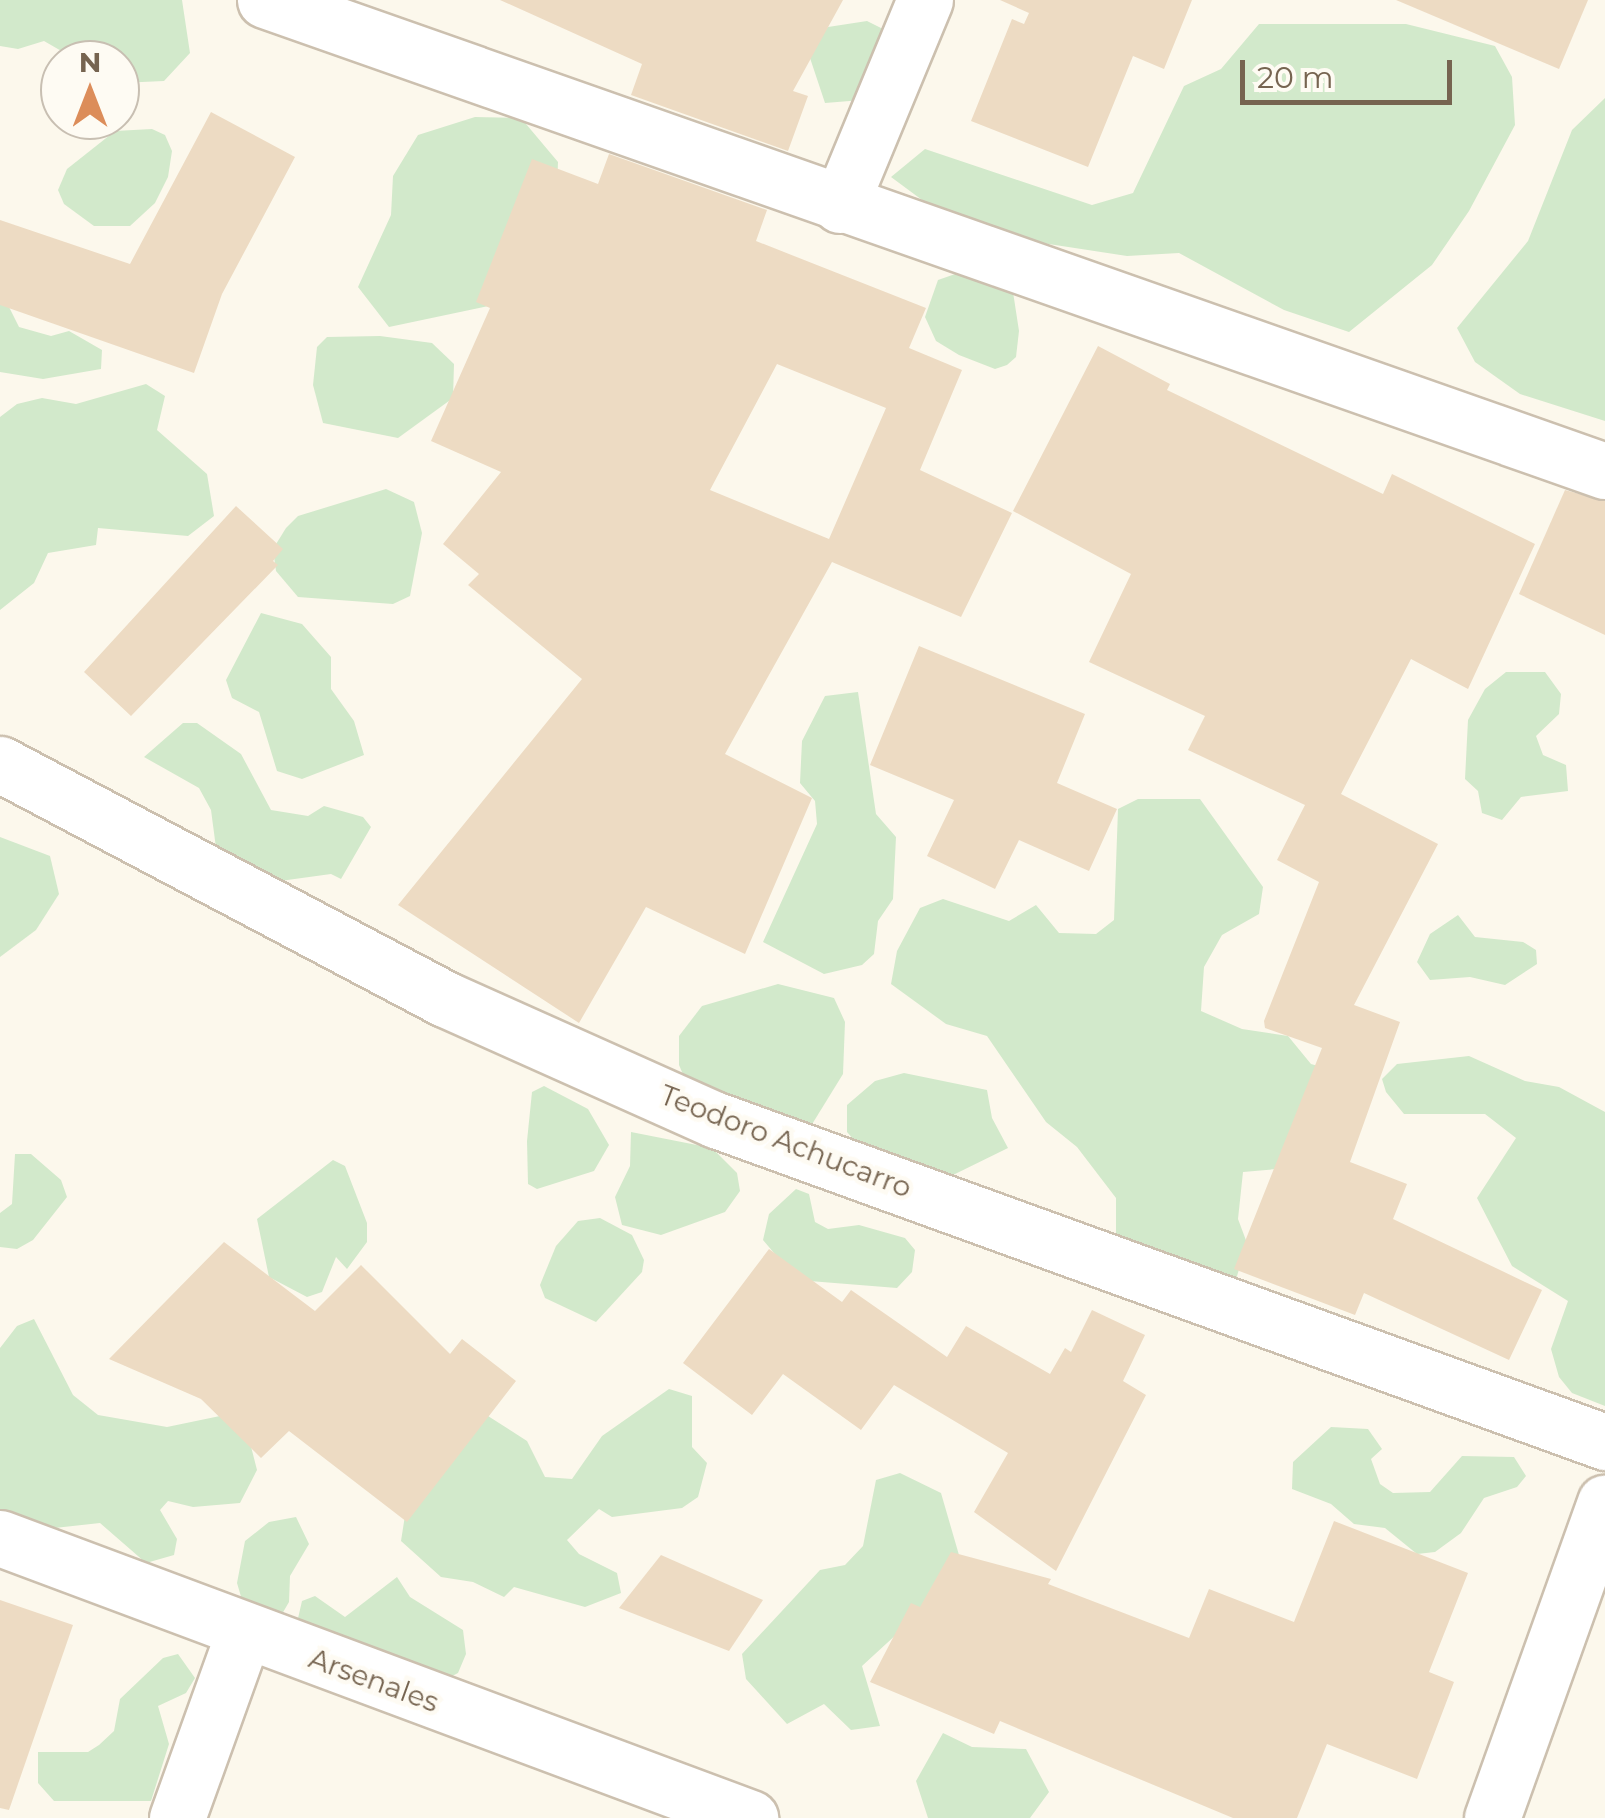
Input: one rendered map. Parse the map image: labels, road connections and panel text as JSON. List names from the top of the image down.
{
  "streets": {
    "street": ["Teodoro Achucarro", "Arsenales"]
  },
  "scale_bar": "20 m",
  "north": "top"
}
